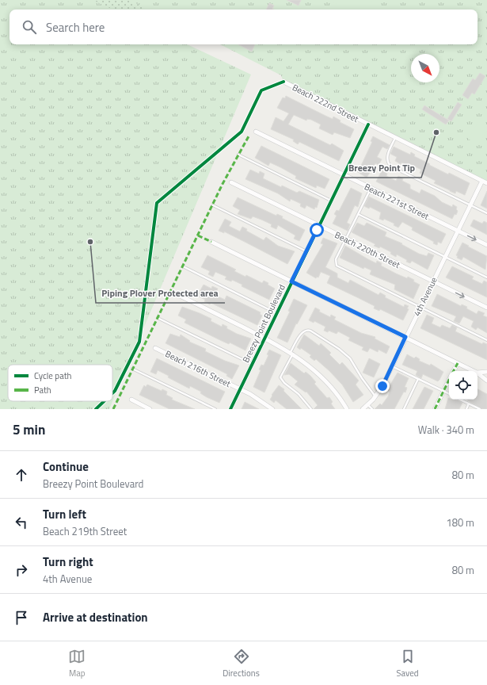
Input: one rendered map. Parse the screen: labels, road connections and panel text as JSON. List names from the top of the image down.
{
  "streets": {
    "street": [
      "Beach 222nd Street",
      "Beach 221st Street",
      "Beach 220th Street",
      "4th Avenue",
      "Breezy Point Boulevard",
      "Beach 216th Street"
    ]
  },
  "crossings": [
    ["Beach 222nd Street", "4th Avenue"],
    ["Beach 222nd Street", "Breezy Point Boulevard"],
    ["Beach 221st Street", "4th Avenue"],
    ["Beach 221st Street", "Breezy Point Boulevard"],
    ["Beach 220th Street", "4th Avenue"],
    ["Beach 220th Street", "Breezy Point Boulevard"],
    ["Breezy Point Boulevard", "Beach 216th Street"]
  ],
  "places": ["Breezy Point Tip", "Piping Plover Protected area"],
  "legend": ["Cycle path", "Path"],
  "north": "bottom right",
  "page": {
    "search": "Search here",
    "heading": ["5 min", "Walk · 340 m"],
    "list": [
      ["Continue", "Breezy Point Boulevard", "80 m"],
      ["Turn left", "Beach 219th Street", "180 m"],
      ["Turn right", "4th Avenue", "80 m"],
      "Arrive at destination"
    ],
    "nav": ["Map", "Directions", "Saved"]
  }
}
